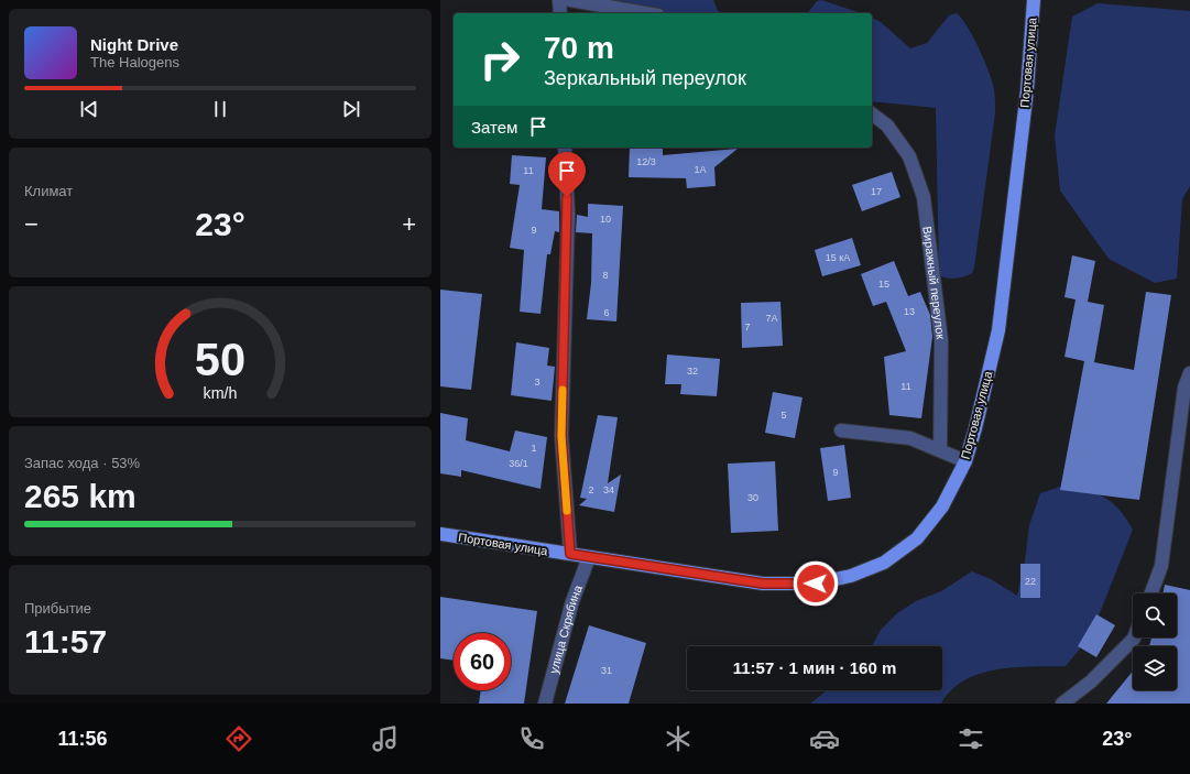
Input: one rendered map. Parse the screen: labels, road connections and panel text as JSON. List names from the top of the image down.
{
  "streets": {
    "main road": ["Портовая улица"],
    "street": ["Виражный переулок", "улица Скрябина"]
  },
  "crossings": [
    ["Портовая улица", "улица Скрябина"]
  ],
  "house_numbers": [
    "12/3",
    "1А",
    "11",
    "17",
    "10",
    "9",
    "15 кА",
    "8",
    "15",
    "13",
    "6",
    "7А",
    "7",
    "32",
    "3",
    "11",
    "5",
    "1",
    "36/1",
    "9",
    "2",
    "34",
    "30",
    "22",
    "31"
  ],
  "page": {
    "turn": ["70 m", "Зеркальный переулок"],
    "song": ["Night Drive", "The Halogens"],
    "then": "Затем",
    "tile": [
      "Климат",
      ["Запас хода · 53%", "265 km"],
      ["Прибытие", "11:57"]
    ],
    "heat": ["−", "23°", "+"],
    "limit": "60",
    "trip": "11:57 · 1 мин · 160 m",
    "tabs": ["11:56", "23°"],
    "gauge": ["50", "km/h"]
  }
}
